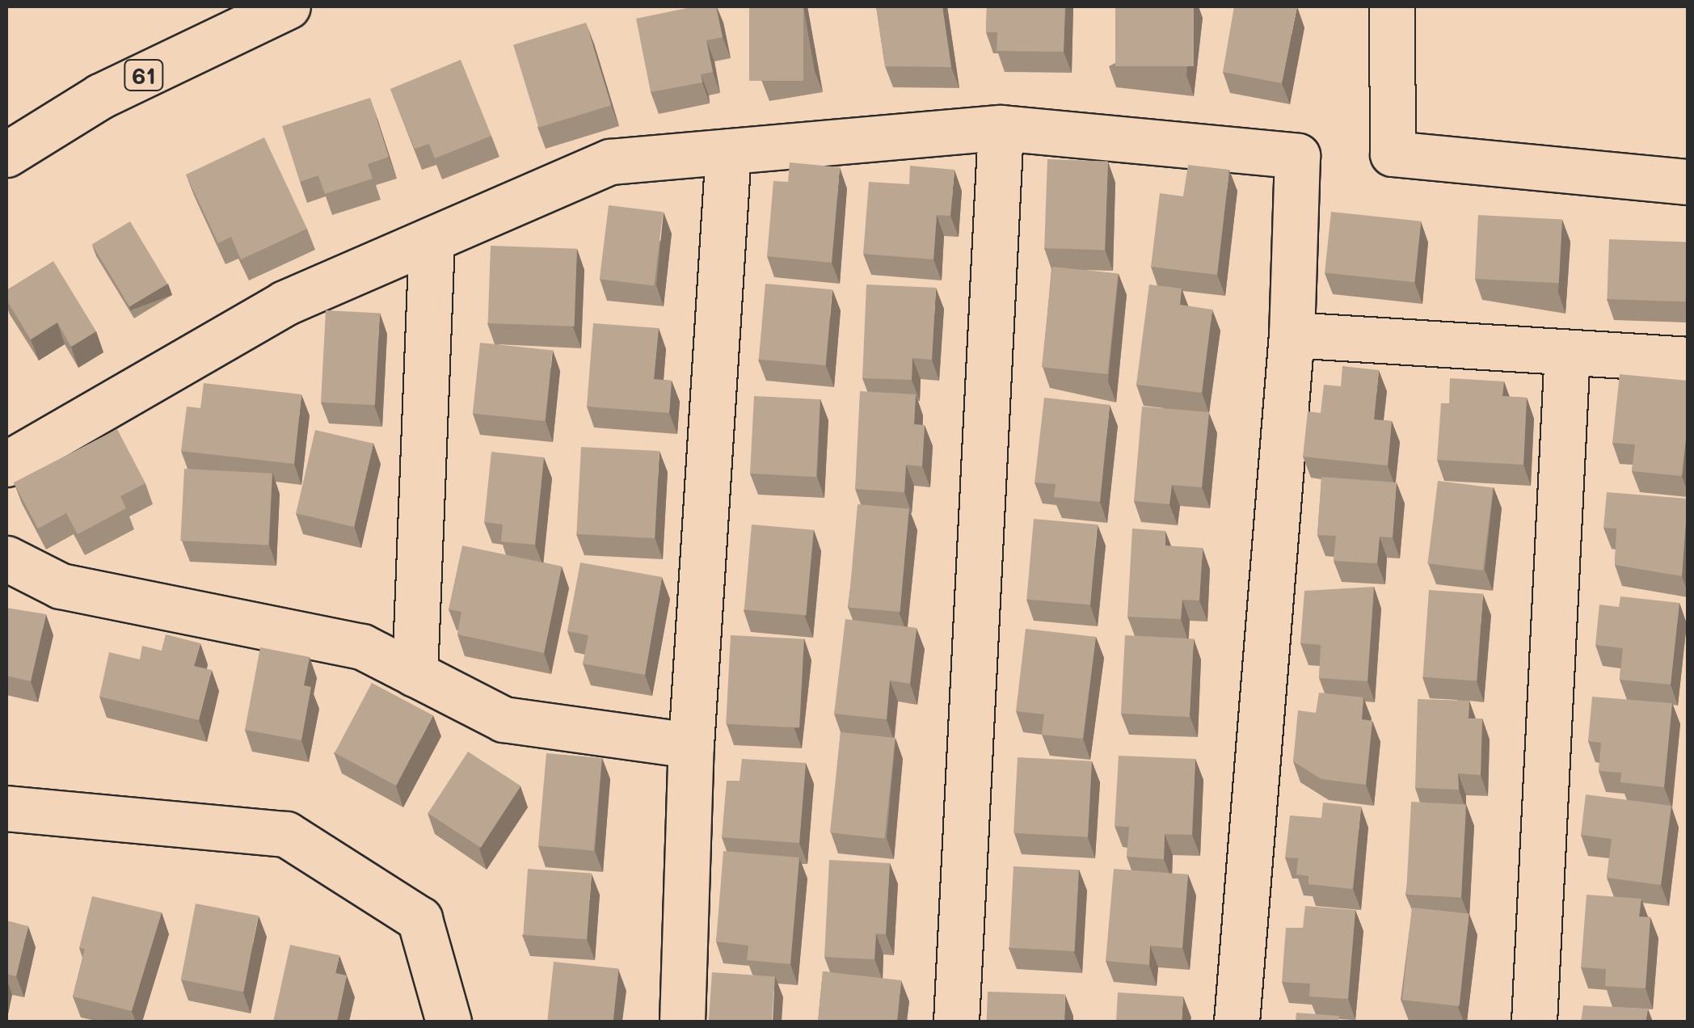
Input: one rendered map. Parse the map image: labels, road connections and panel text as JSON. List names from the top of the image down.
{
  "streets": {
    "street": ["61"]
  }
}
